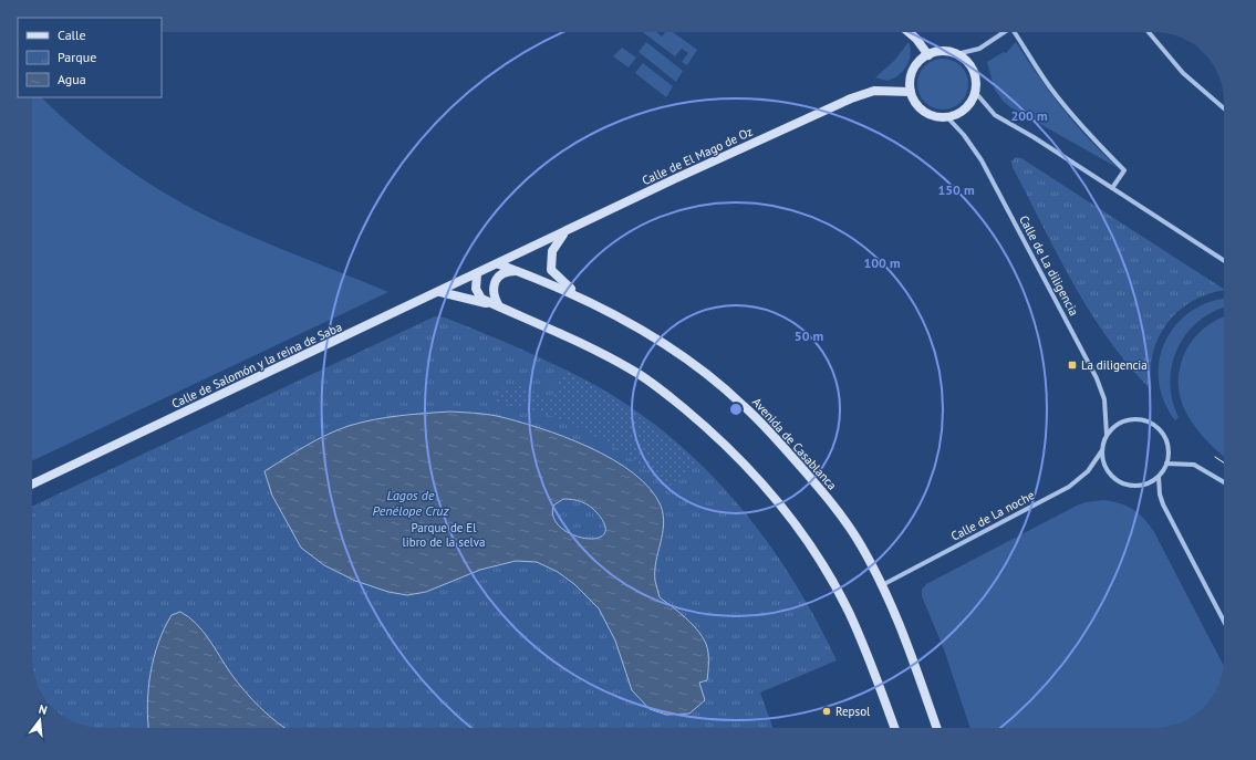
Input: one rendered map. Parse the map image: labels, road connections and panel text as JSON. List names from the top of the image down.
{
  "streets": {
    "main road": ["Calle de El Mago de Oz", "Calle de Salomón y la reina de Saba", "Avenida de Casablanca"],
    "street": ["Calle de La diligencia", "Calle de La noche"]
  },
  "crossings": [
    ["Calle de El Mago de Oz", "Calle de La diligencia"],
    ["Calle de El Mago de Oz", "Calle de Salomón y la reina de Saba"],
    ["Calle de El Mago de Oz", "Avenida de Casablanca"],
    ["Calle de La diligencia", "Calle de La noche"],
    ["Calle de Salomón y la reina de Saba", "Avenida de Casablanca"],
    ["Avenida de Casablanca", "Calle de La noche"]
  ],
  "water": ["Lagos de Penélope Cruz"],
  "parks": ["Parque de El libro de la selva"],
  "places": {
    "transit": ["La diligencia"],
    "other": ["Repsol"]
  },
  "legend": ["Calle", "Parque", "Agua"],
  "north": "top",
  "rings": [
    "200 m",
    "150 m",
    "100 m",
    "50 m"
  ]
}
